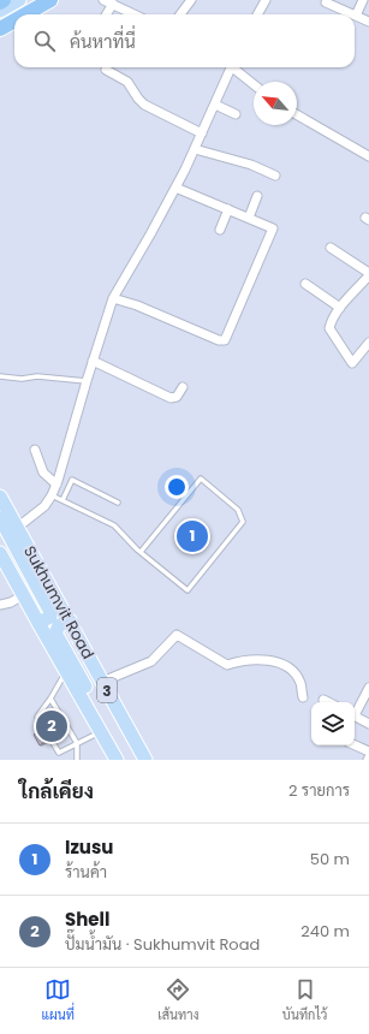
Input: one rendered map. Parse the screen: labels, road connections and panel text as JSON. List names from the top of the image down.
{
  "streets": {
    "main road": ["Sukhumvit Road", "3"]
  },
  "north": "top left",
  "page": {
    "search": "ค้นหาที่นี่",
    "pins": ["1", "2"],
    "heading": ["ใกล้เคียง", "2 รายการ"],
    "list": [
      {
        "mark": "1",
        "name": "Izusu",
        "note": "ร้านค้า",
        "value": "50 m"
      },
      {
        "mark": "2",
        "name": "Shell",
        "note": "ปั๊มน้ำมัน · Sukhumvit Road",
        "value": "240 m"
      }
    ],
    "nav": ["แผนที่", "เส้นทาง", "บันทึกไว้"]
  }
}
